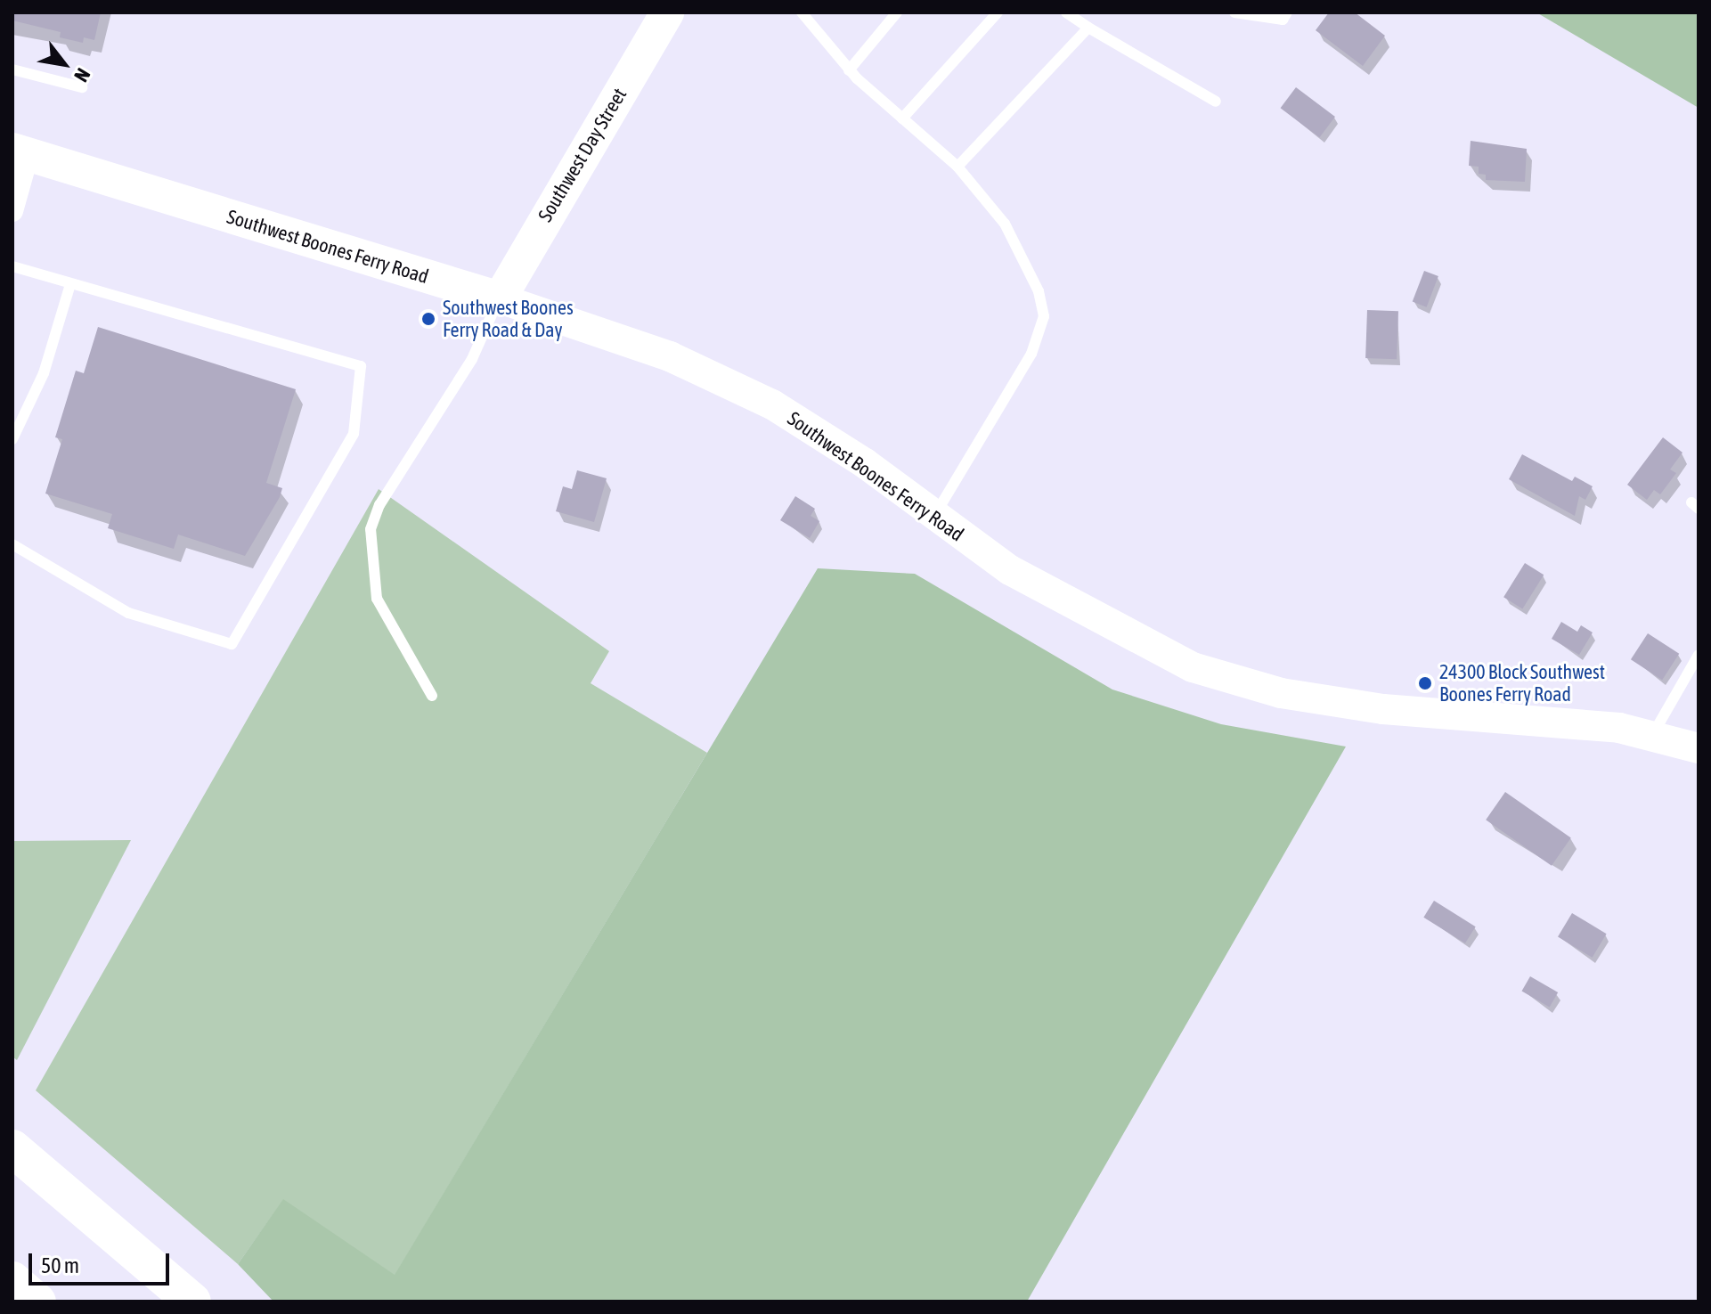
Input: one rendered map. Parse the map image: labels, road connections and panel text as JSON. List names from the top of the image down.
{
  "streets": {
    "main road": ["Southwest Day Street", "Southwest Boones Ferry Road"]
  },
  "crossings": [
    ["Southwest Day Street", "Southwest Boones Ferry Road"]
  ],
  "places": ["Southwest Boones Ferry Road & Day", "24300 Block Southwest Boones Ferry Road"],
  "scale_bar": "50 m",
  "north": "bottom right"
}
